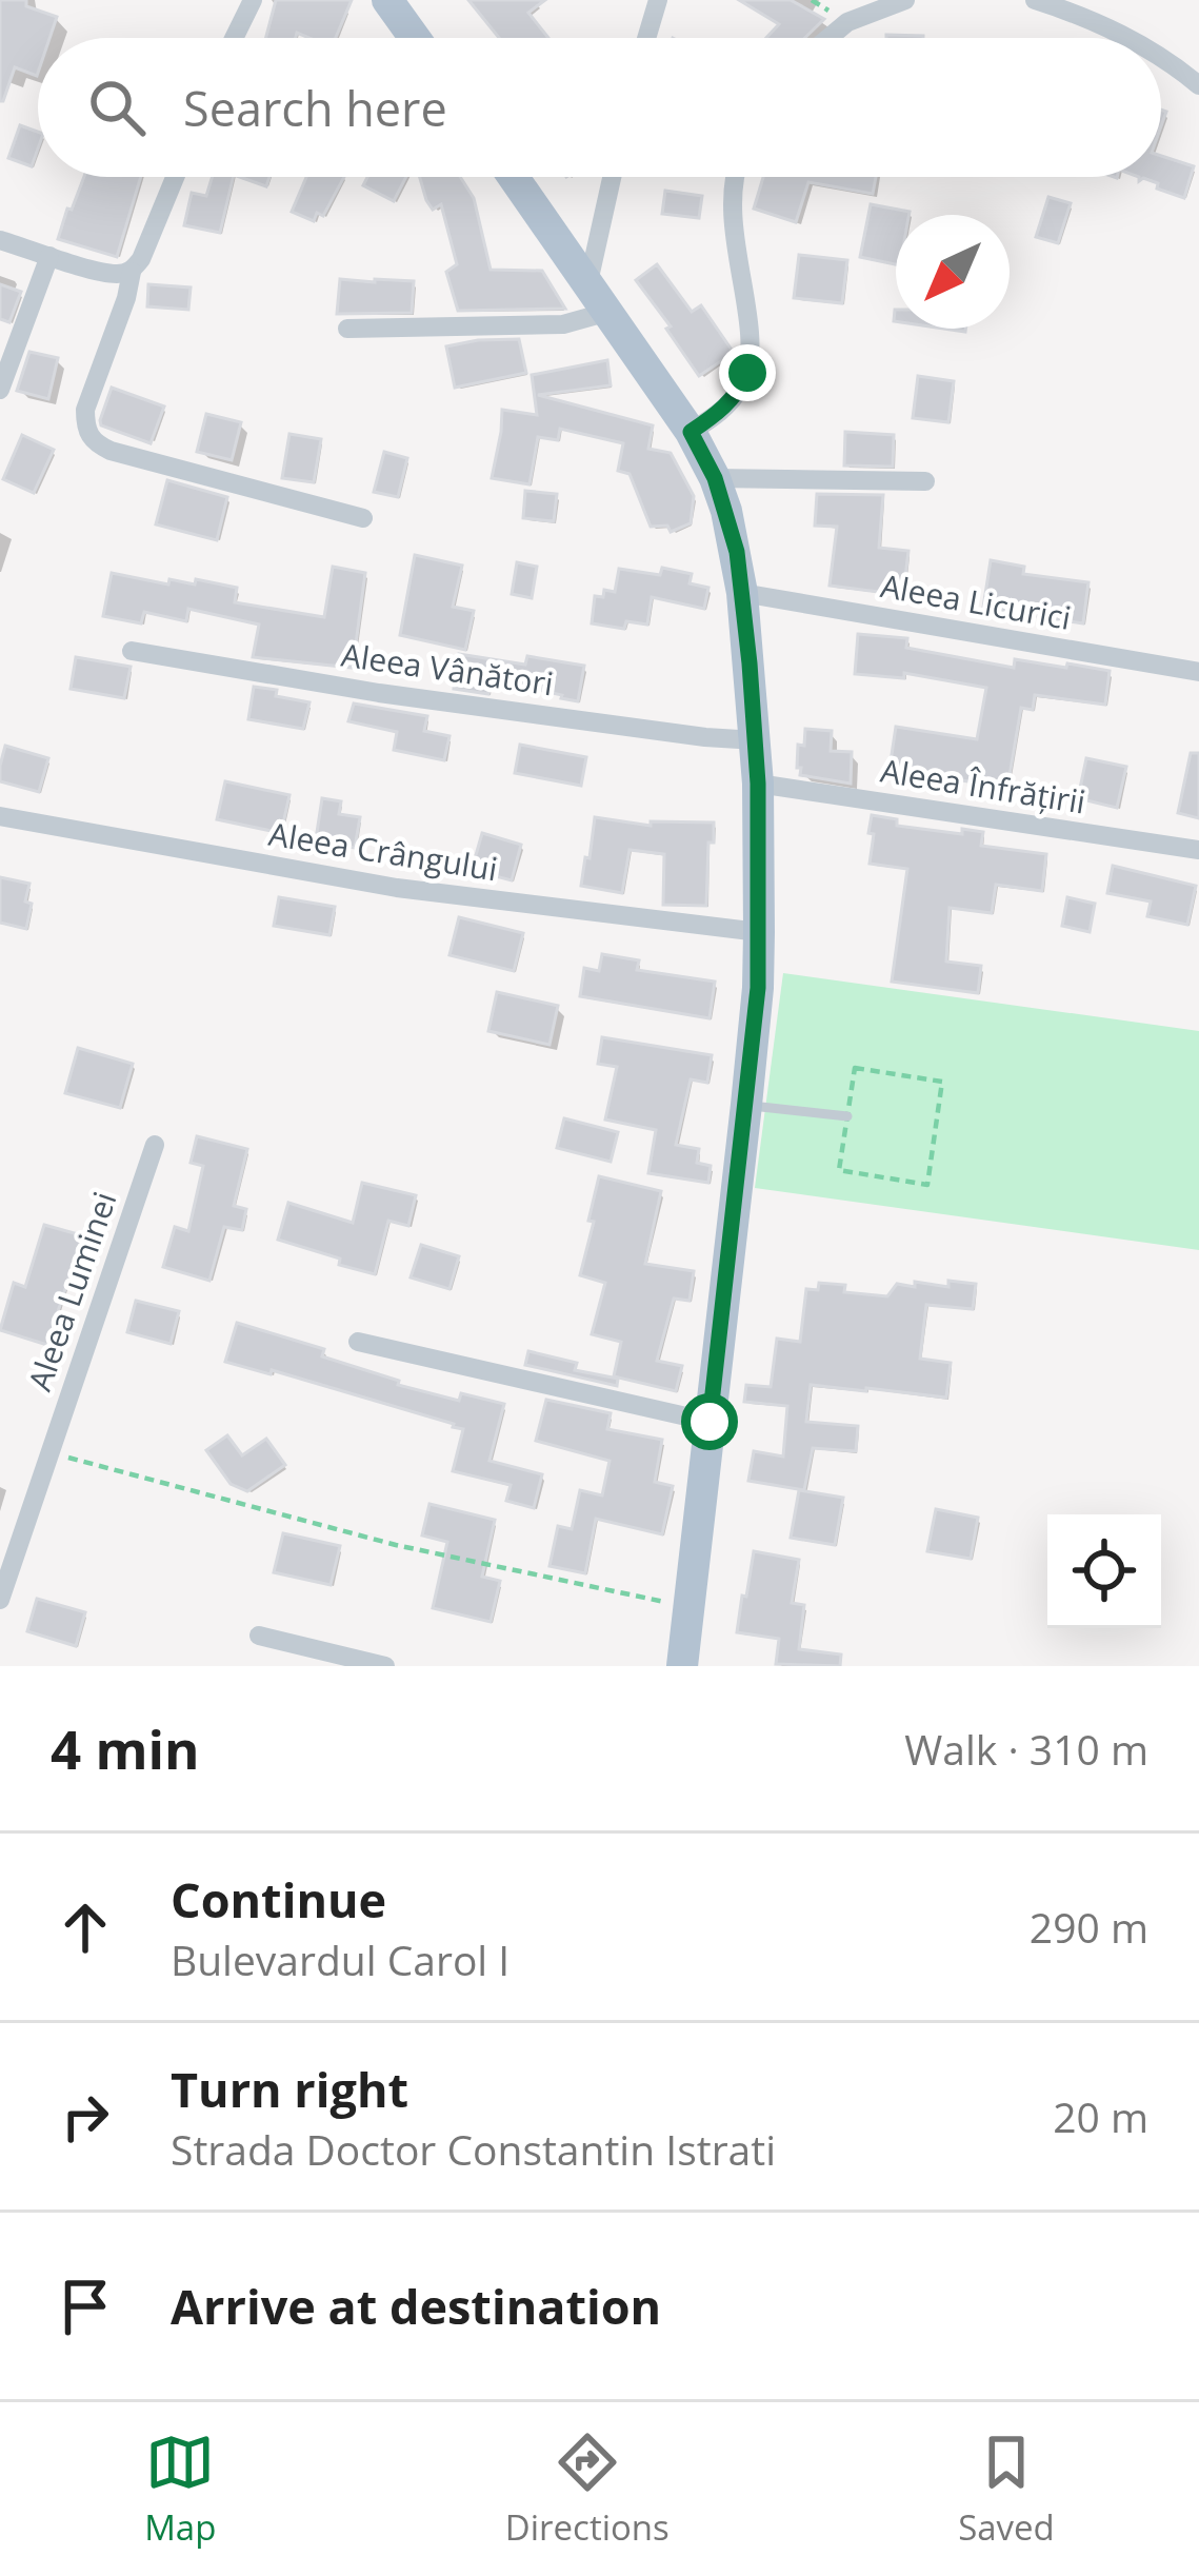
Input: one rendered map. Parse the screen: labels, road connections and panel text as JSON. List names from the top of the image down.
{
  "streets": {
    "street": [
      "Aleea Licurici",
      "Aleea Vânători",
      "Aleea Înfrățirii",
      "Aleea Crângului",
      "Aleea Luminei"
    ]
  },
  "north": "bottom left",
  "page": {
    "search": "Search here",
    "heading": ["4 min", "Walk · 310 m"],
    "list": [
      ["Continue", "Bulevardul Carol I", "290 m"],
      ["Turn right", "Strada Doctor Constantin Istrati", "20 m"],
      "Arrive at destination"
    ],
    "nav": ["Map", "Directions", "Saved"]
  }
}
